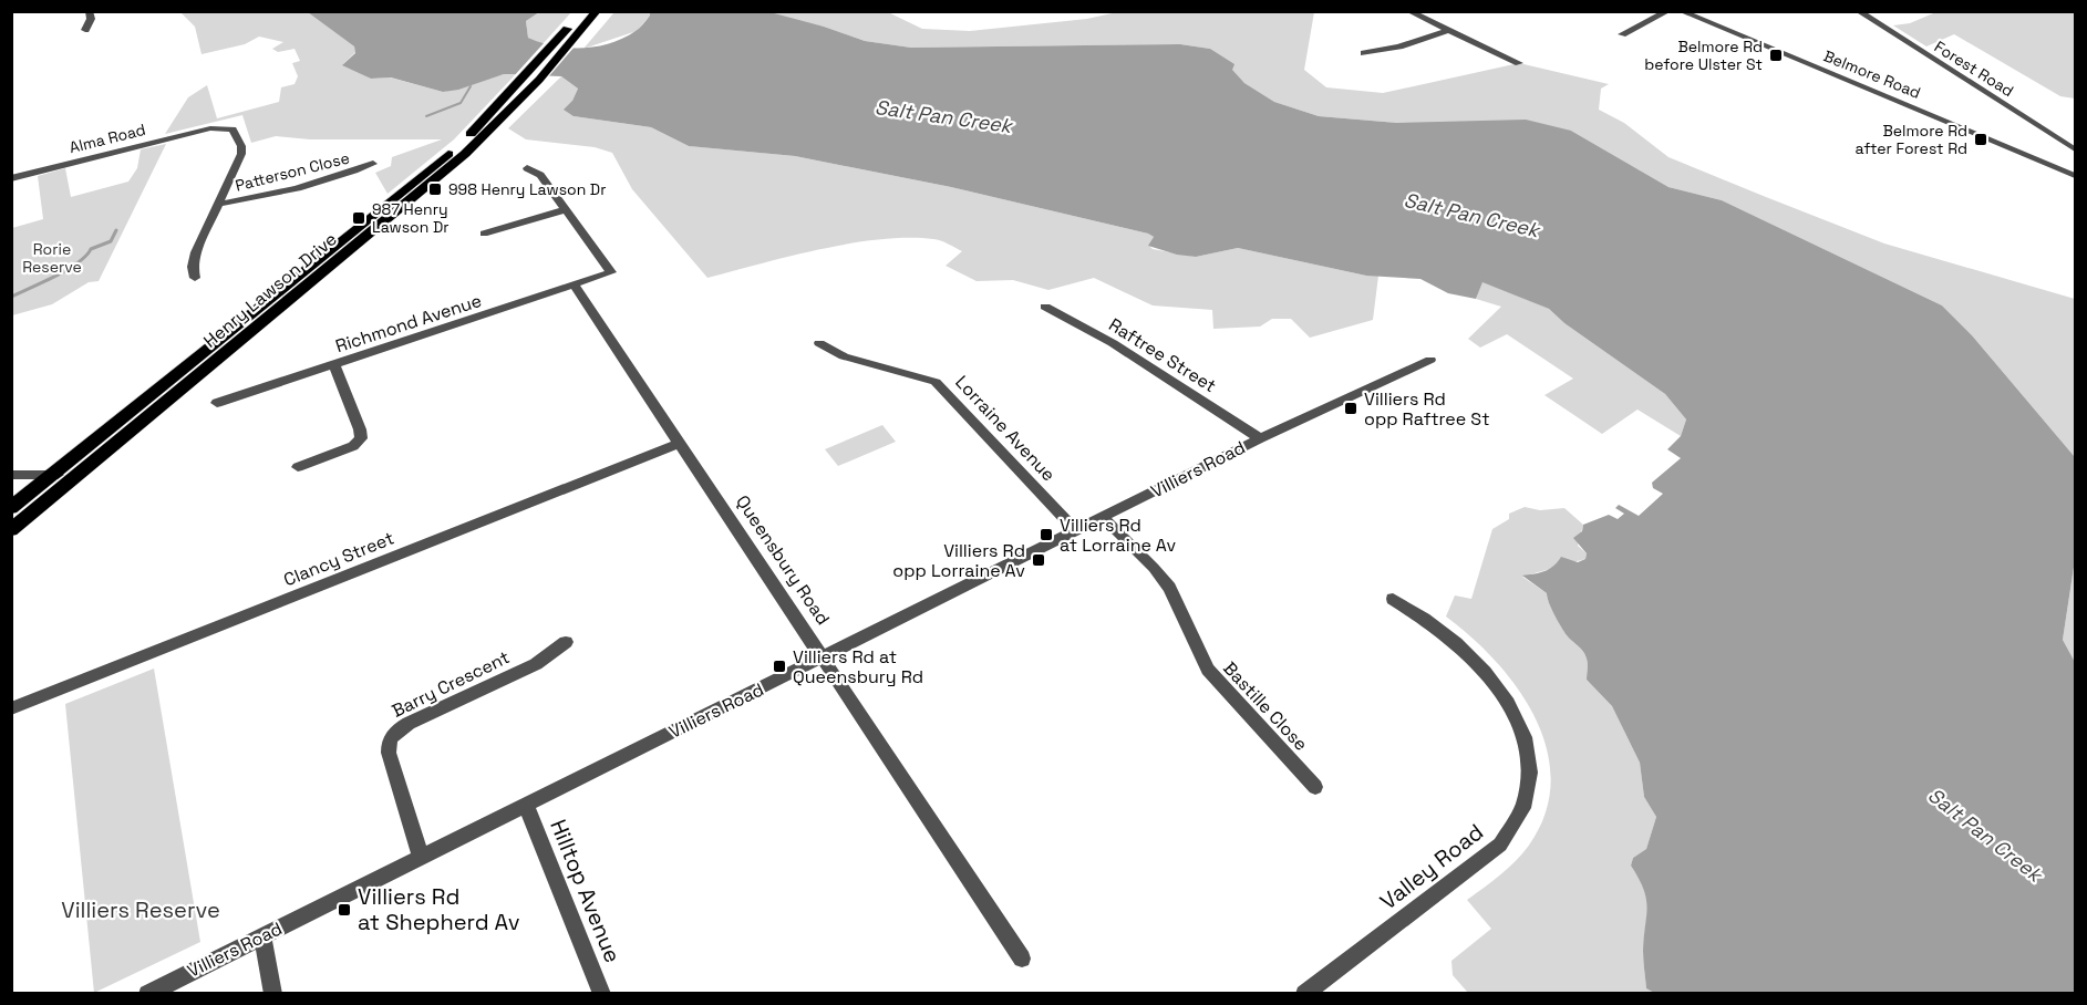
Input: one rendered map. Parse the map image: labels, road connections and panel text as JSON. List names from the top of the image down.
{
  "streets": {
    "main road": ["Henry Lawson Drive"],
    "street": [
      "Forest Road",
      "Belmore Road",
      "Alma Road",
      "Patterson Close",
      "Richmond Avenue",
      "Raftree Street",
      "Lorraine Avenue",
      "Villiers Road",
      "Clancy Street",
      "Queensbury Road",
      "Barry Crescent",
      "Bastille Close",
      "Valley Road",
      "Hilltop Avenue"
    ]
  },
  "crossings": [
    ["Alma Road", "Patterson Close"],
    ["Richmond Avenue", "Queensbury Road"],
    ["Raftree Street", "Villiers Road"],
    ["Lorraine Avenue", "Villiers Road"],
    ["Villiers Road", "Queensbury Road"],
    ["Villiers Road", "Barry Crescent"],
    ["Villiers Road", "Bastille Close"],
    ["Villiers Road", "Hilltop Avenue"],
    ["Clancy Street", "Queensbury Road"]
  ],
  "water": ["Salt Pan Creek"],
  "parks": ["Rorie Reserve", "Villiers Reserve"],
  "places": {
    "transit": [
      "Belmore Rd before Ulster St",
      "Belmore Rd after Forest Rd",
      "998 Henry Lawson Dr",
      "987 Henry Lawson Dr",
      "Villiers Rd opp Raftree St",
      "Villiers Rd at Lorraine Av",
      "Villiers Rd opp Lorraine Av",
      "Villiers Rd at Queensbury Rd",
      "Villiers Rd at Shepherd Av"
    ]
  }
}
